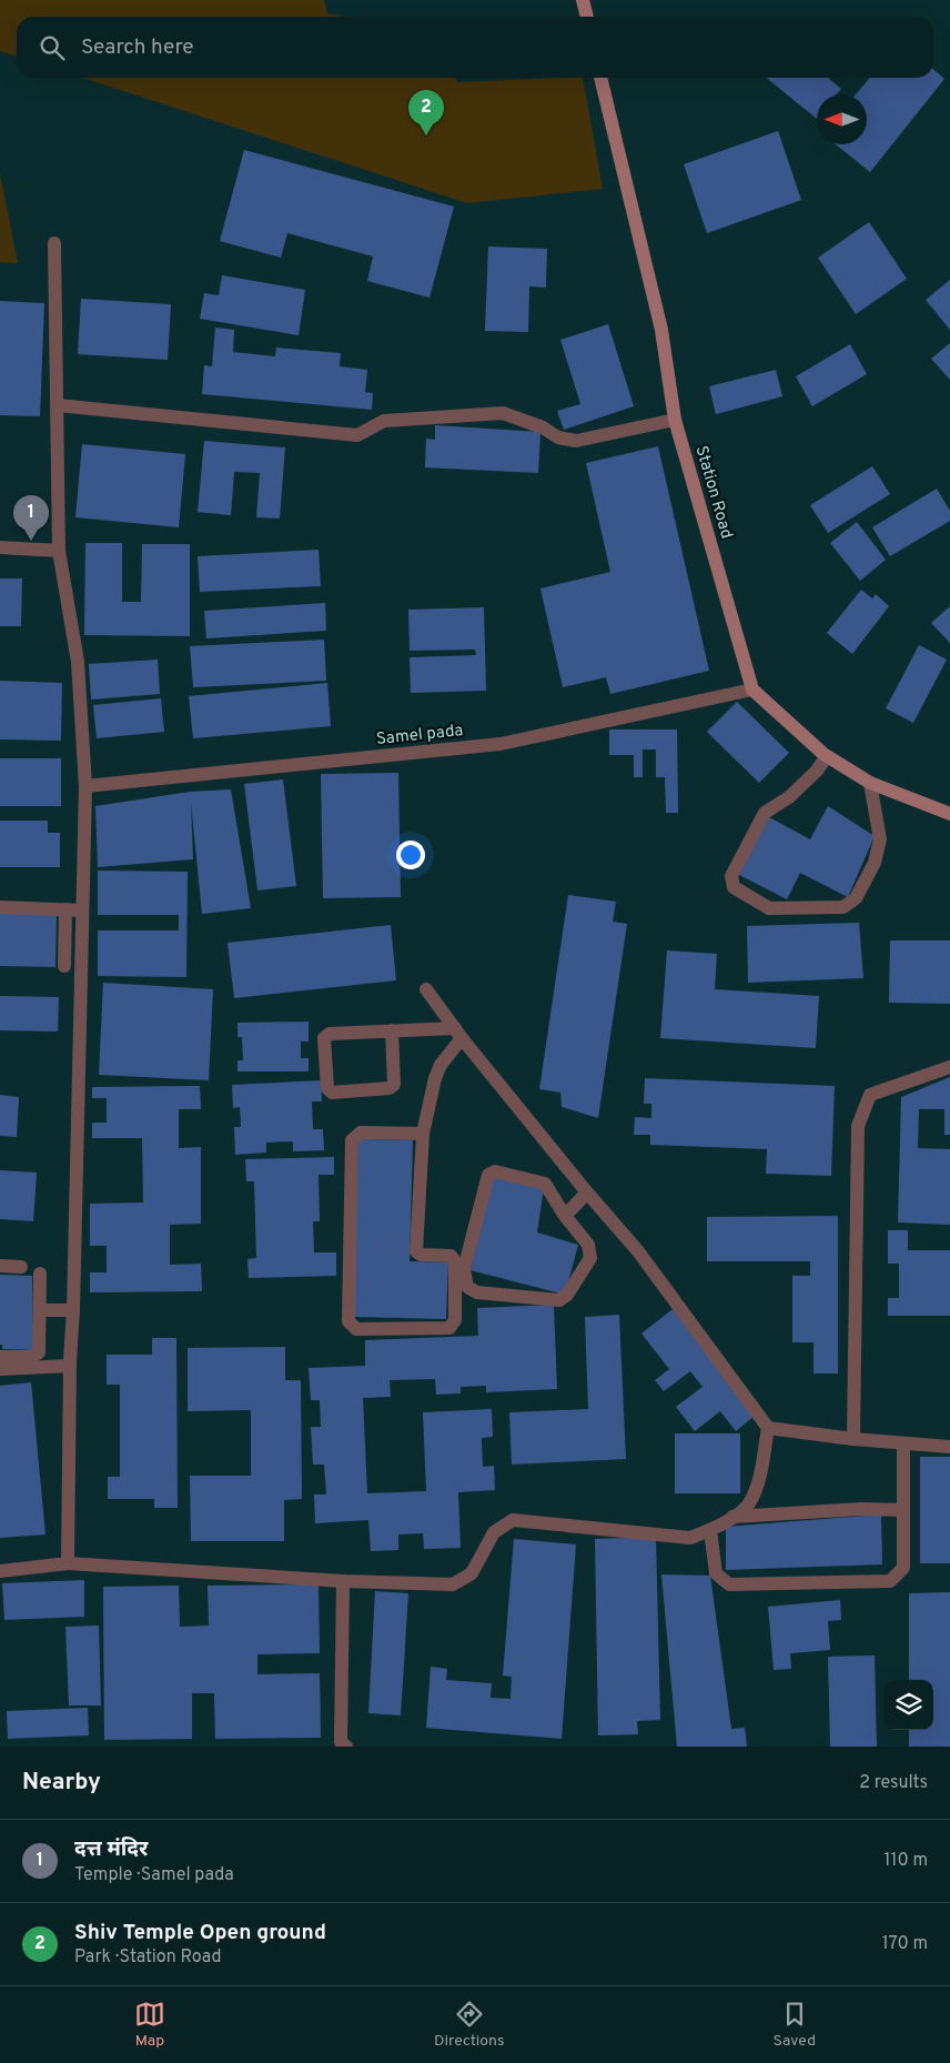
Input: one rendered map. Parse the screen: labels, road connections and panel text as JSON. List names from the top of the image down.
{
  "streets": {
    "main road": ["Station Road"],
    "street": ["Samel pada"]
  },
  "crossings": [
    ["Station Road", "Samel pada"]
  ],
  "north": "left",
  "page": {
    "search": "Search here",
    "pins": ["2", "1"],
    "heading": ["Nearby", "2 results"],
    "list": [
      {
        "mark": "1",
        "name": "दत्त मंदिर",
        "note": "Temple · Samel pada",
        "value": "110 m"
      },
      {
        "mark": "2",
        "name": "Shiv Temple Open ground",
        "note": "Park · Station Road",
        "value": "170 m"
      }
    ],
    "nav": ["Map", "Directions", "Saved"]
  }
}
